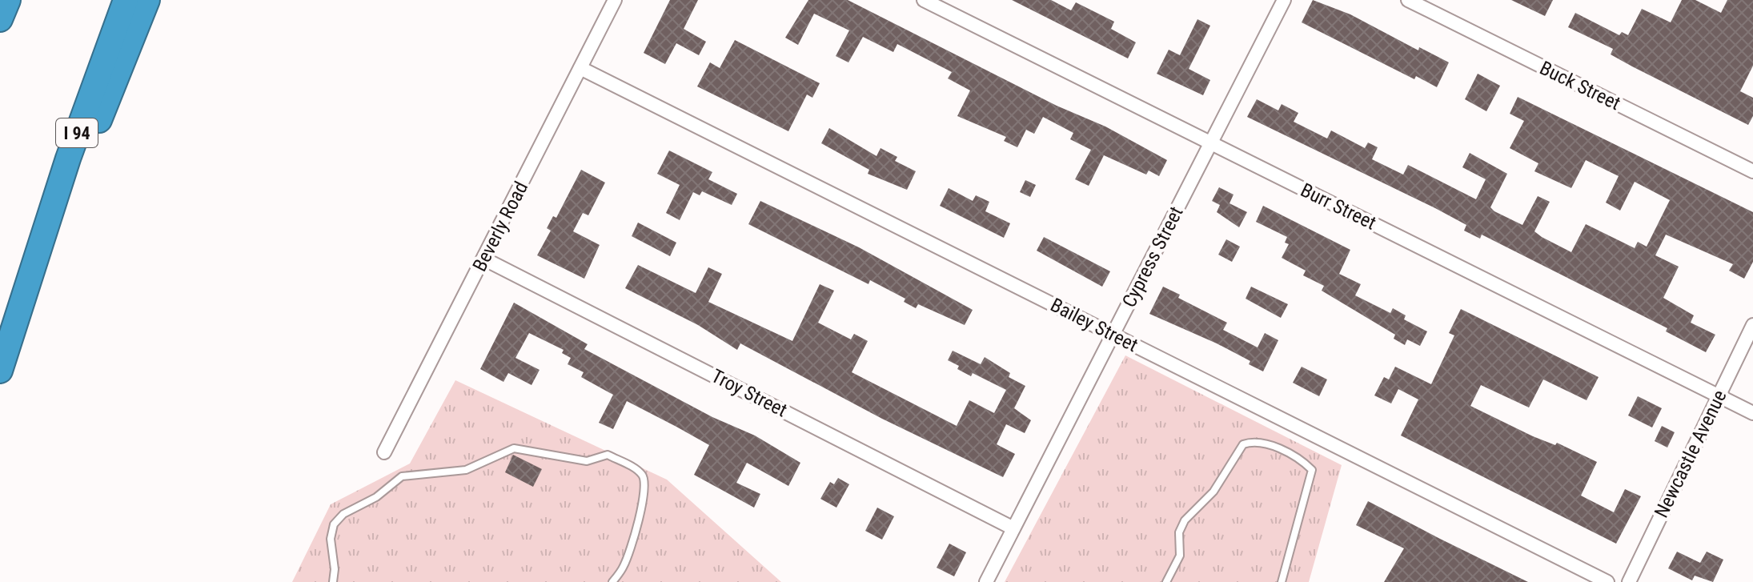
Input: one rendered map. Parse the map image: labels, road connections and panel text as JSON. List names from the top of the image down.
{
  "streets": {
    "highway": ["I 94"],
    "street": [
      "Buck Street",
      "Burr Street",
      "Beverly Road",
      "Cypress Street",
      "Bailey Street",
      "Troy Street",
      "Newcastle Avenue"
    ]
  },
  "crossings": [
    ["Burr Street", "Cypress Street"],
    ["Burr Street", "Newcastle Avenue"],
    ["Beverly Road", "Bailey Street"],
    ["Beverly Road", "Troy Street"],
    ["Cypress Street", "Bailey Street"],
    ["Cypress Street", "Troy Street"]
  ]
}
